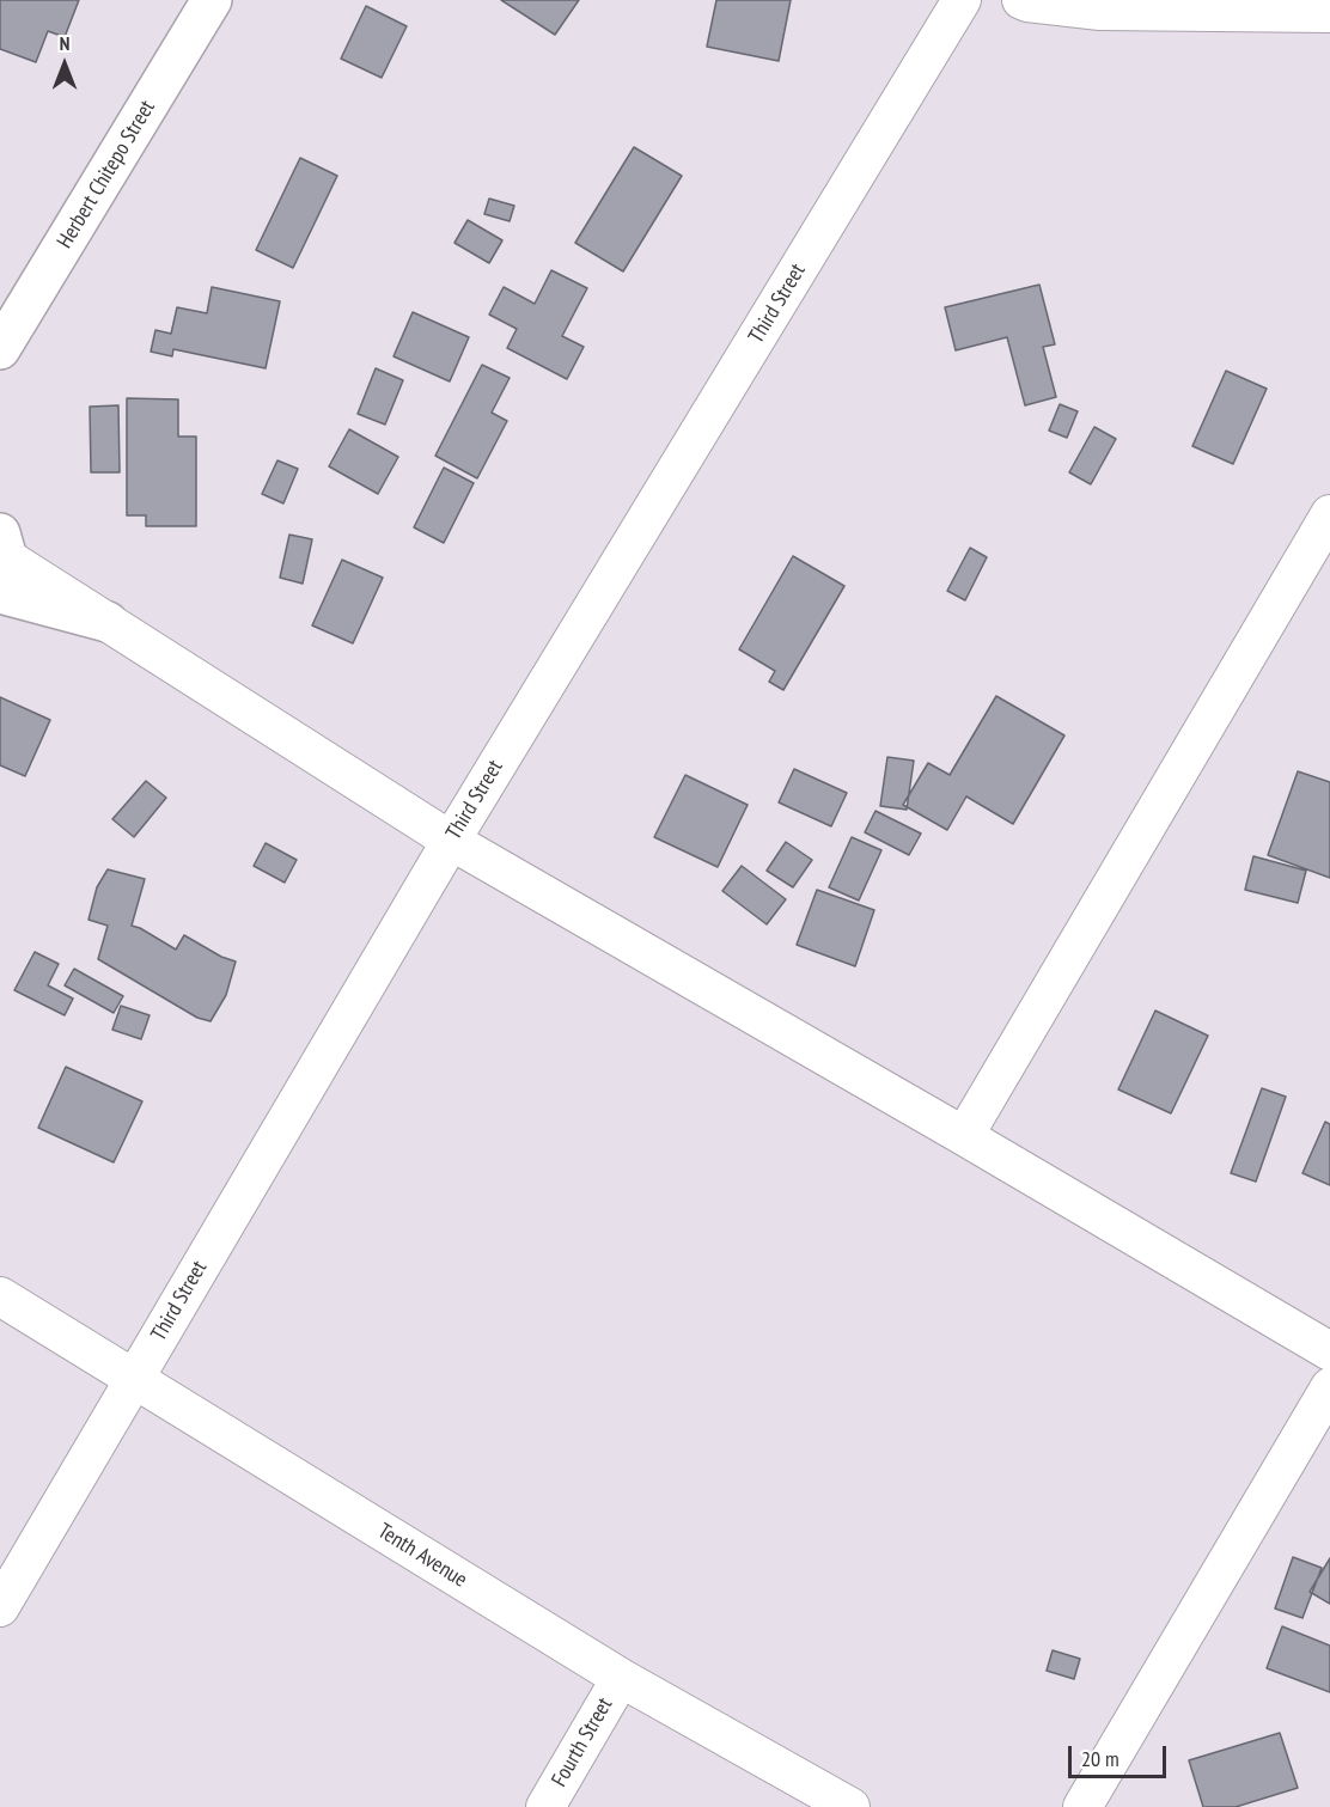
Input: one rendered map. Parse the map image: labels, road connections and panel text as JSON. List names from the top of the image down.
{
  "streets": {
    "main road": ["Herbert Chitepo Street"],
    "street": ["Third Street", "Tenth Avenue", "Fourth Street"]
  },
  "crossings": [
    ["Third Street", "Tenth Avenue"],
    ["Tenth Avenue", "Fourth Street"]
  ],
  "scale_bar": "20 m",
  "north": "top"
}
